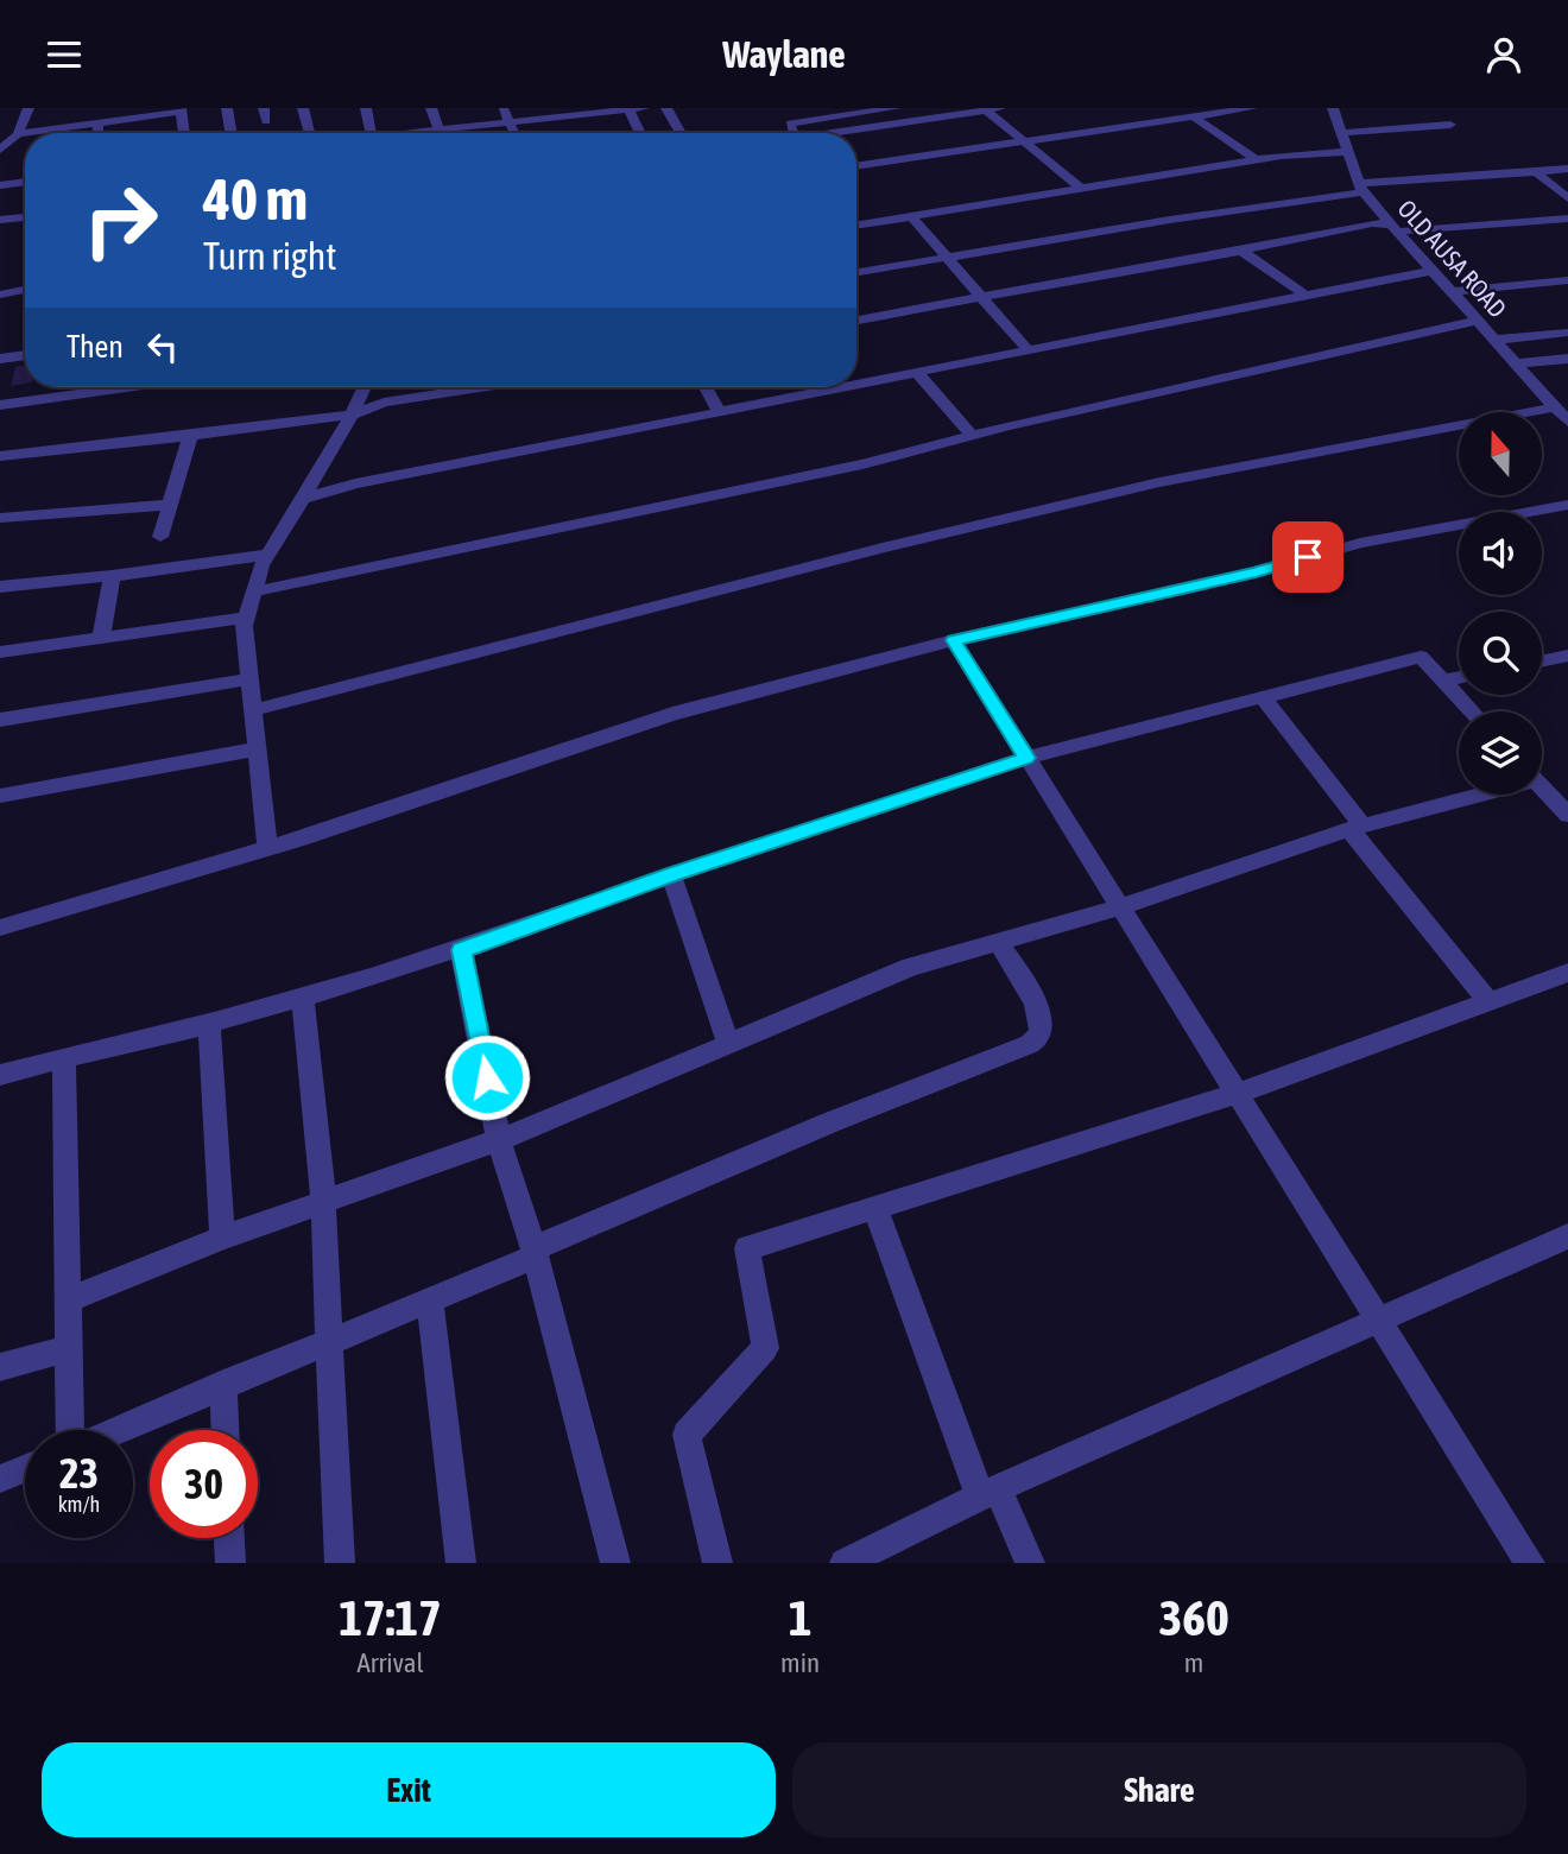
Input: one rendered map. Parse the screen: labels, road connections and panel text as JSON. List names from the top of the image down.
{
  "streets": {
    "street": ["OLD AUSA ROAD"]
  },
  "north": "top",
  "page": {
    "header": "Waylane",
    "turn": ["40 m", "Turn right"],
    "then": "Then",
    "speed": "23 km/h",
    "limit": "30",
    "eta": [
      "17:17",
      "Arrival",
      "1",
      "min",
      "360",
      "m"
    ],
    "buttons": ["Exit", "Share"]
  }
}
